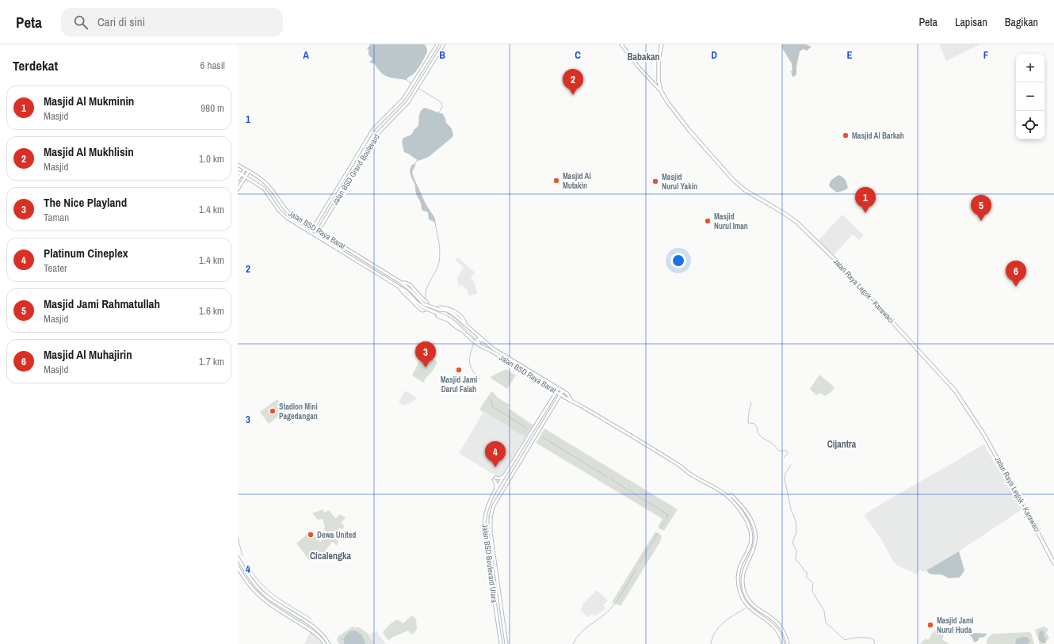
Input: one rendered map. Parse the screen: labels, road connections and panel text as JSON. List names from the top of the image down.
{
  "streets": {
    "main road": [
      "Jalan BSD Grand Boulevard",
      "Jalan BSD Raya Barat",
      "Jalan Raya Legok - Karawaci",
      "Jalan BSD Boulevard Utara"
    ]
  },
  "crossings": [
    ["Jalan BSD Grand Boulevard", "Jalan BSD Raya Barat"],
    ["Jalan BSD Raya Barat", "Jalan BSD Boulevard Utara"]
  ],
  "districts": ["Babakan", "Cijantra", "Cicalengka"],
  "places": [
    "Masjid Al Barkah",
    "Masjid Al Mutakin",
    "Masjid Nurul Yakin",
    "Masjid Nurul Iman",
    "Masjid Jami Darul Falah",
    "Stadion Mini Pagedangan",
    "Dewa United",
    "Masjid Jami Nurul Huda"
  ],
  "page": {
    "header": "Peta",
    "search": "Cari di sini",
    "nav": ["Peta", "Lapisan", "Bagikan"],
    "heading": ["Terdekat", "6 hasil"],
    "map_buttons": ["+", "−"],
    "pins": [
      "2",
      "1",
      "5",
      "6",
      "3",
      "4"
    ],
    "list": [
      {
        "mark": "1",
        "name": "Masjid Al Mukminin",
        "note": "Masjid",
        "value": "980 m"
      },
      {
        "mark": "2",
        "name": "Masjid Al Mukhlisin",
        "note": "Masjid",
        "value": "1.0 km"
      },
      {
        "mark": "3",
        "name": "The Nice Playland",
        "note": "Taman",
        "value": "1.4 km"
      },
      {
        "mark": "4",
        "name": "Platinum Cineplex",
        "note": "Teater",
        "value": "1.4 km"
      },
      {
        "mark": "5",
        "name": "Masjid Jami Rahmatullah",
        "note": "Masjid",
        "value": "1.6 km"
      },
      {
        "mark": "6",
        "name": "Masjid Al Muhajirin",
        "note": "Masjid",
        "value": "1.7 km"
      }
    ]
  },
  "grid": {
    "columns": [
      "A",
      "B",
      "C",
      "D",
      "E",
      "F"
    ],
    "rows": [
      "1",
      "2",
      "3",
      "4"
    ]
  }
}
